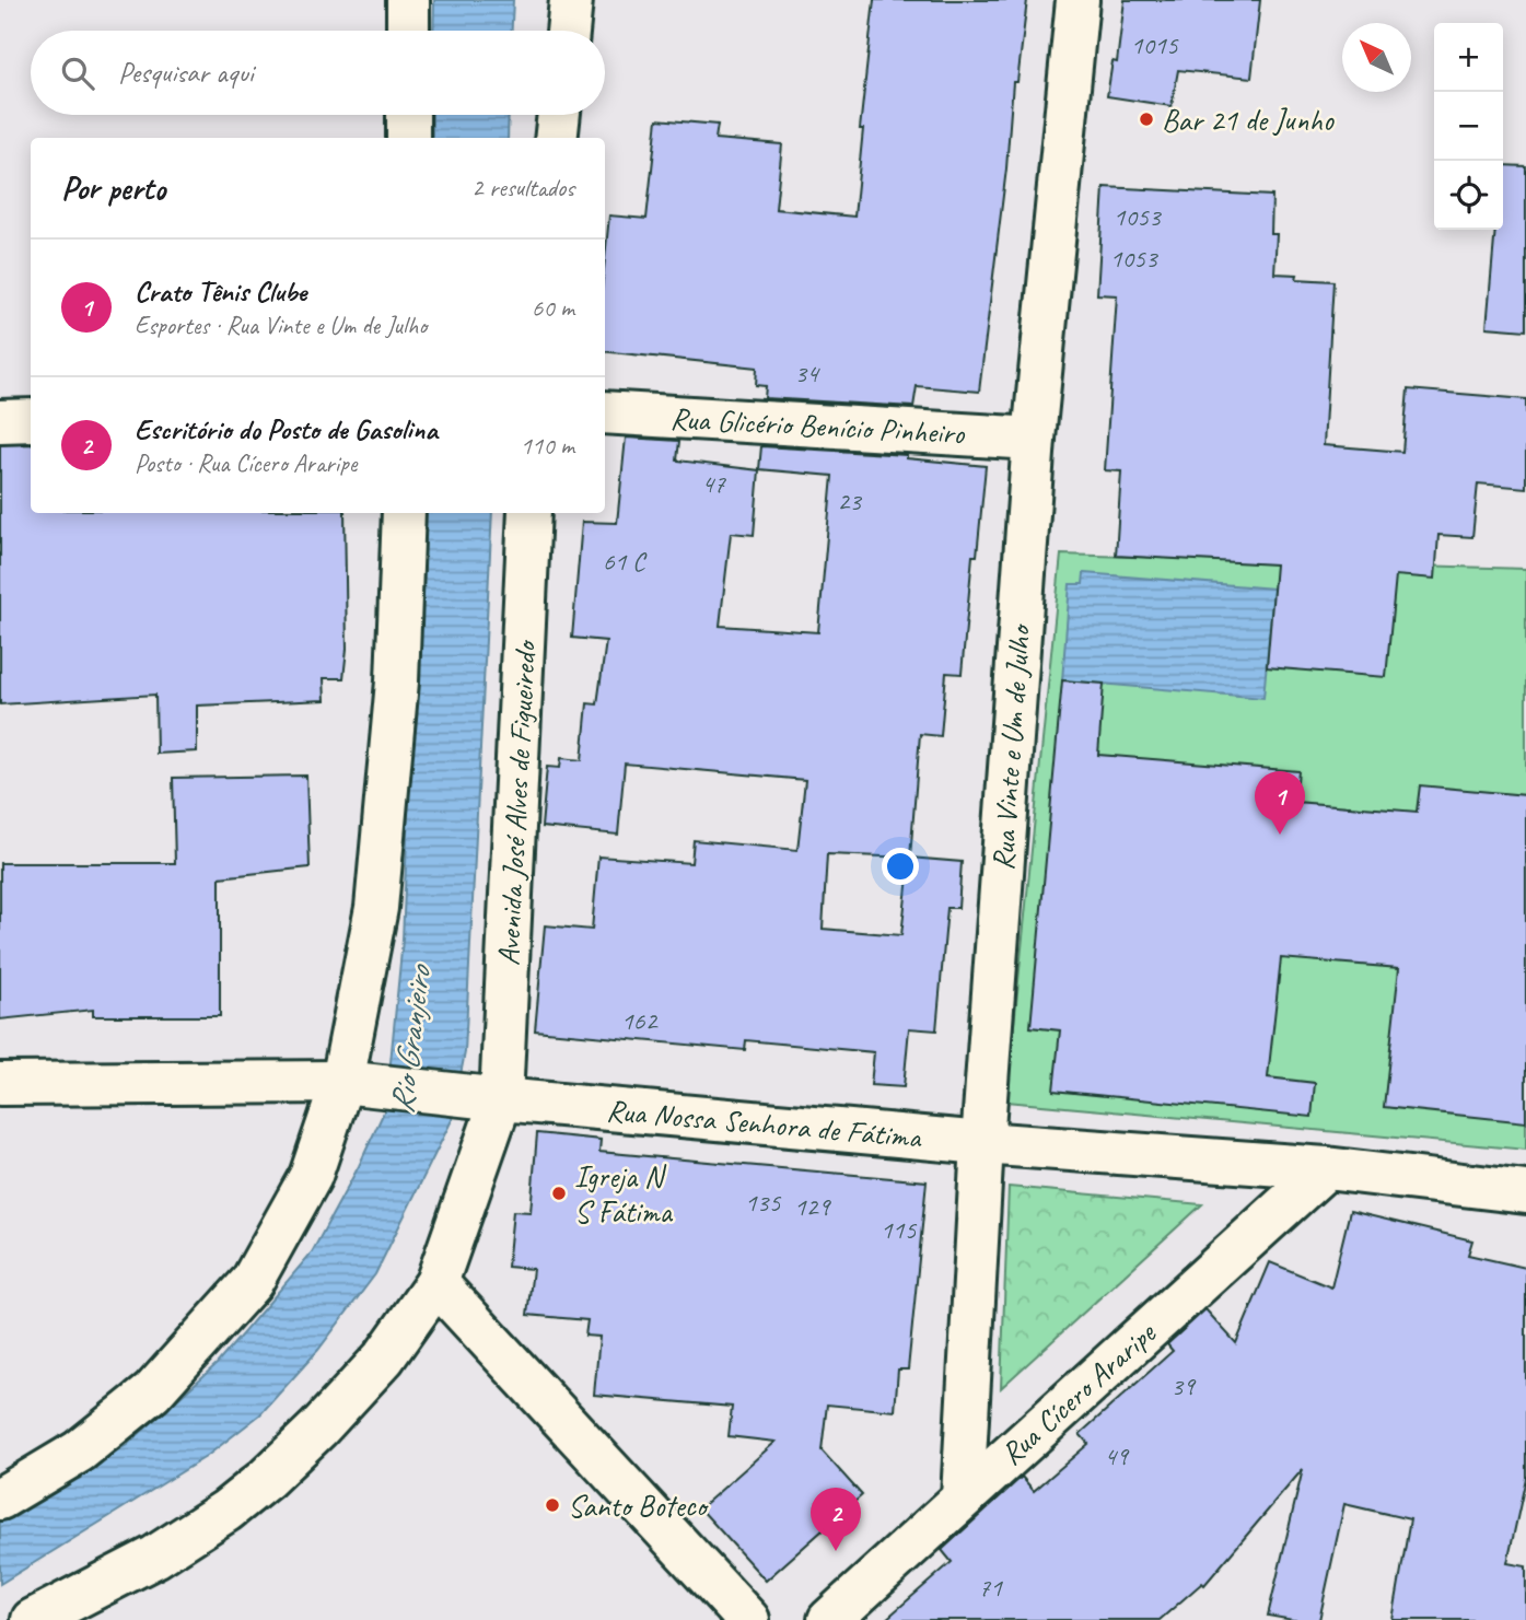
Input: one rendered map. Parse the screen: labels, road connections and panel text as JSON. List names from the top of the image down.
{
  "streets": {
    "street": [
      "Rua Glicério Benício Pinheiro",
      "Rua Vinte e Um de Julho",
      "Avenida José Alves de Figueiredo",
      "Rua Nossa Senhora de Fátima",
      "Rua Cícero Araripe"
    ]
  },
  "crossings": [
    ["Rua Glicério Benício Pinheiro", "Rua Vinte e Um de Julho"],
    ["Rua Vinte e Um de Julho", "Rua Nossa Senhora de Fátima"],
    ["Rua Vinte e Um de Julho", "Rua Cícero Araripe"],
    ["Avenida José Alves de Figueiredo", "Rua Nossa Senhora de Fátima"],
    ["Rua Nossa Senhora de Fátima", "Rua Cícero Araripe"]
  ],
  "water": ["Rio Granjeiro"],
  "places": ["Bar 21 de Junho", "Igreja N S Fátima", "Santo Boteco"],
  "house_numbers": [
    "1015",
    "1053",
    "1053",
    "34",
    "47",
    "23",
    "61 C",
    "162",
    "135",
    "129",
    "115",
    "39",
    "49",
    "71"
  ],
  "north": "top left",
  "page": {
    "map_buttons": ["+", "−"],
    "search": "Pesquisar aqui",
    "heading": ["Por perto", "2 resultados"],
    "list": [
      {
        "mark": "1",
        "name": "Crato Tênis Clube",
        "note": "Esportes · Rua Vinte e Um de Julho",
        "value": "60 m"
      },
      {
        "mark": "2",
        "name": "Escritório do Posto de Gasolina",
        "note": "Posto · Rua Cícero Araripe",
        "value": "110 m"
      }
    ],
    "pins": ["1", "2"]
  }
}
